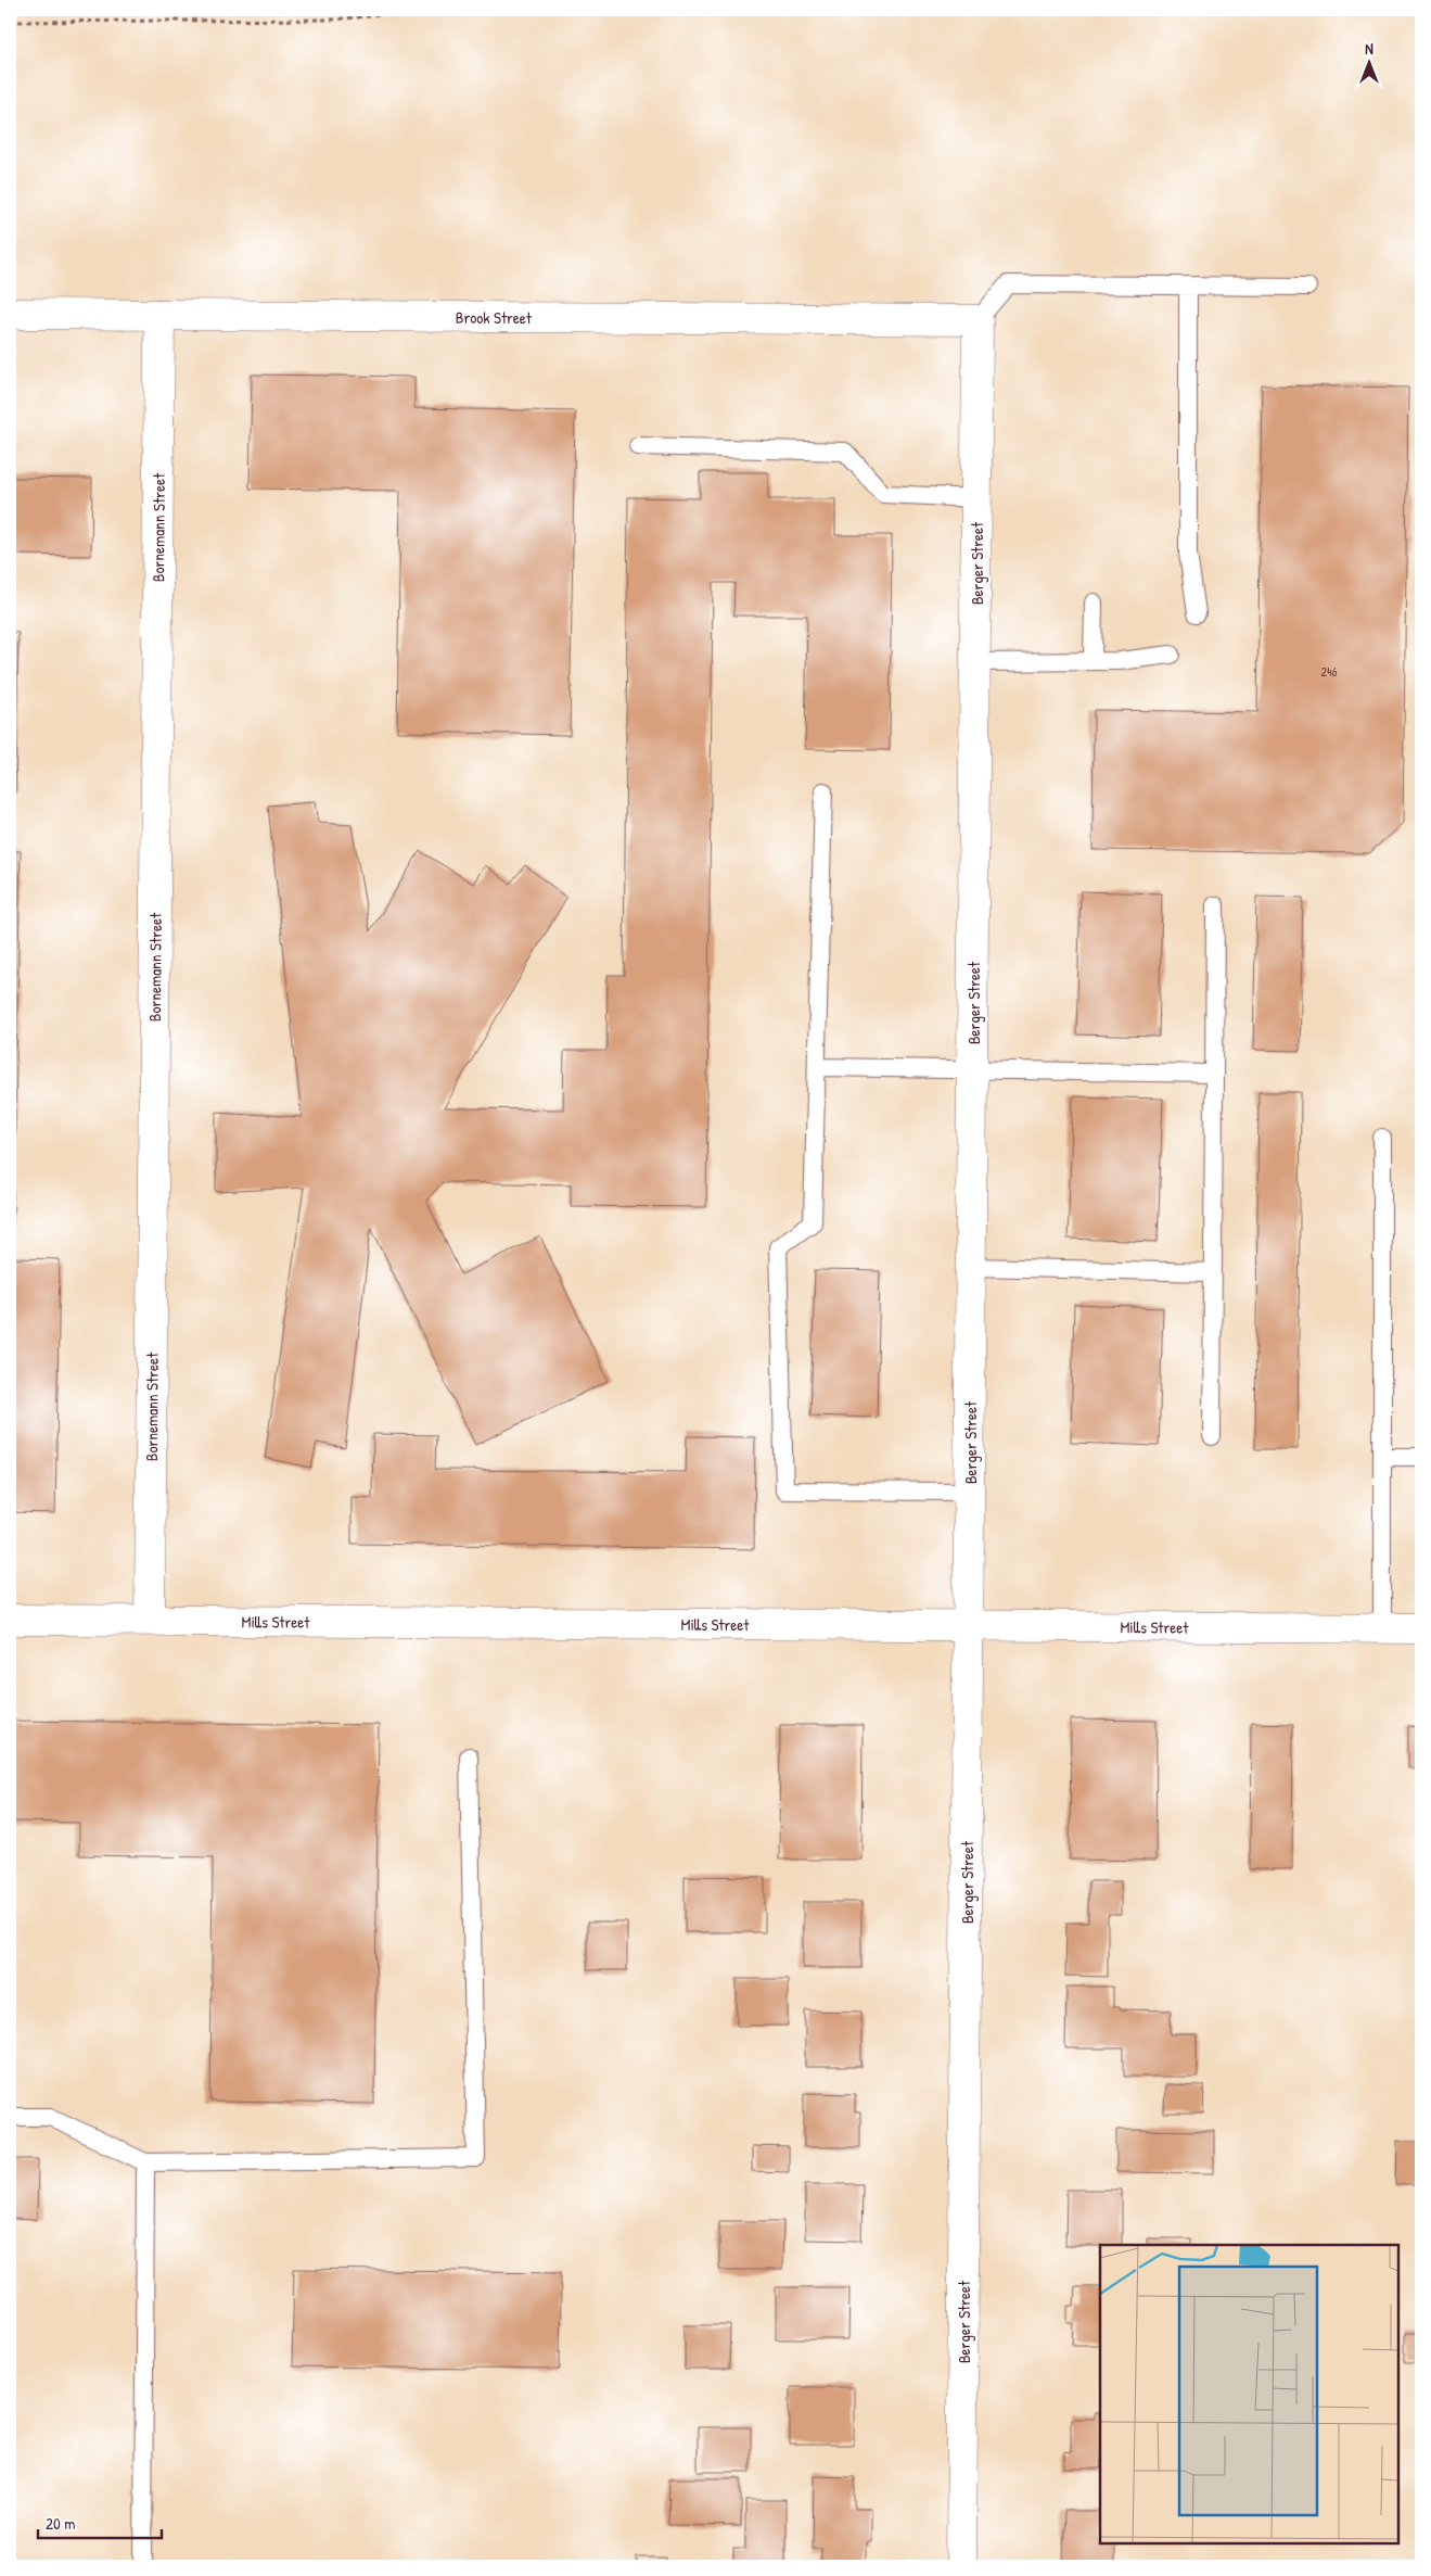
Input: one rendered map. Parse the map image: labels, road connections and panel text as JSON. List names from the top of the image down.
{
  "streets": {
    "street": [
      "Brook Street",
      "Bornemann Street",
      "Berger Street",
      "Mills Street"
    ]
  },
  "crossings": [
    ["Brook Street", "Bornemann Street"],
    ["Brook Street", "Berger Street"],
    ["Bornemann Street", "Mills Street"],
    ["Berger Street", "Mills Street"]
  ],
  "house_numbers": ["246"],
  "scale_bar": "20 m",
  "north": "top"
}
